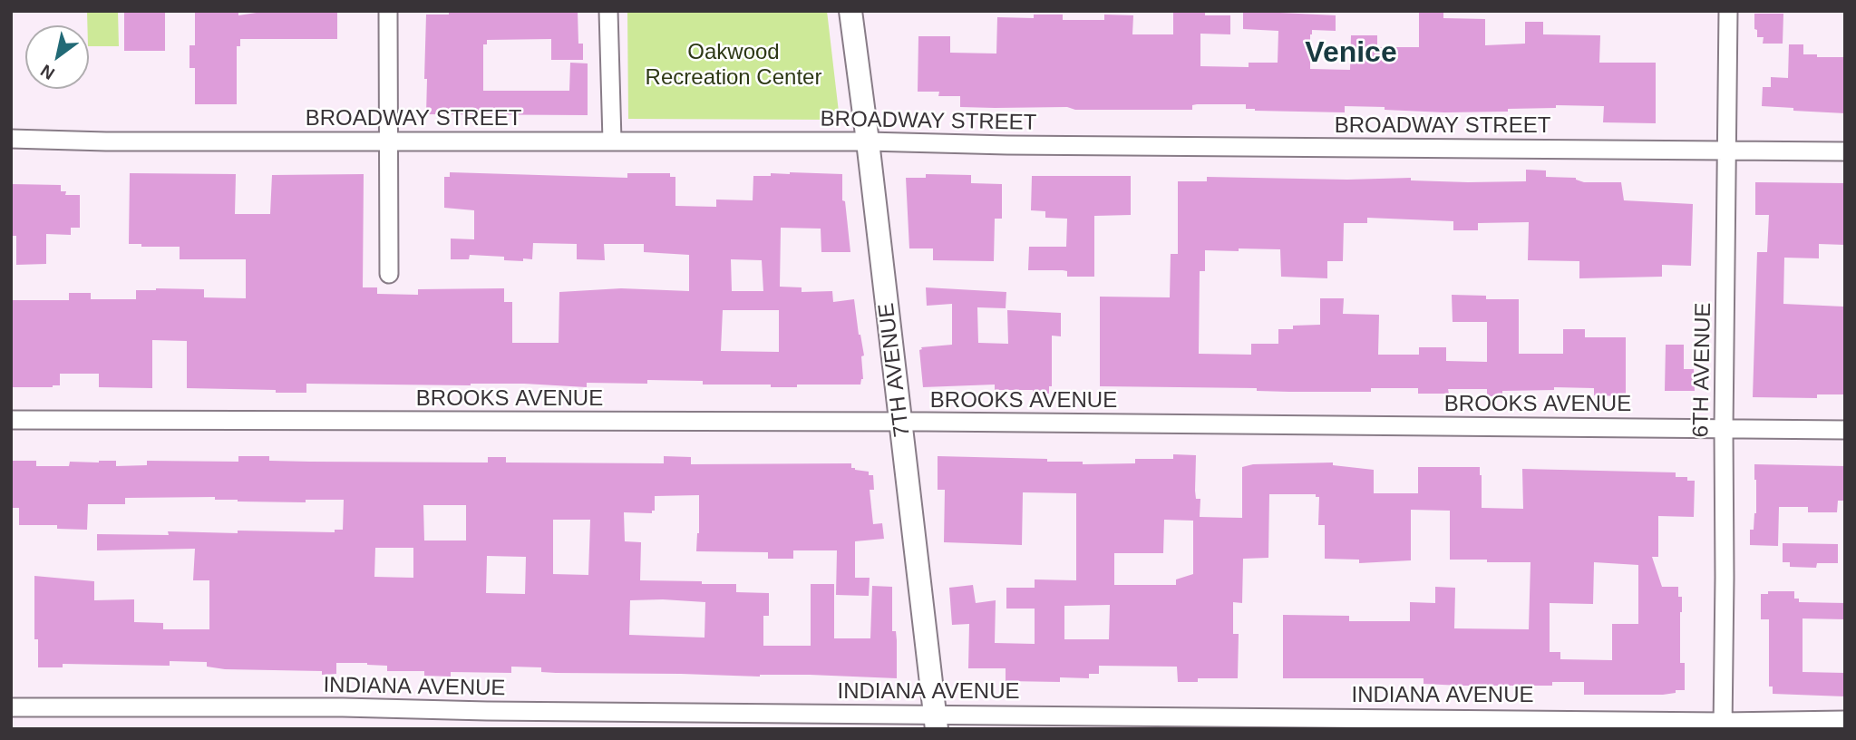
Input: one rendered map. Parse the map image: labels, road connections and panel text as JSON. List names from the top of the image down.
{
  "streets": {
    "street": [
      "BROADWAY STREET",
      "7TH AVENUE",
      "6TH AVENUE",
      "BROOKS AVENUE",
      "INDIANA AVENUE"
    ]
  },
  "crossings": [
    ["BROADWAY STREET", "7TH AVENUE"],
    ["BROADWAY STREET", "6TH AVENUE"],
    ["7TH AVENUE", "BROOKS AVENUE"],
    ["7TH AVENUE", "INDIANA AVENUE"],
    ["6TH AVENUE", "BROOKS AVENUE"],
    ["6TH AVENUE", "INDIANA AVENUE"]
  ],
  "districts": ["Venice"],
  "parks": ["Oakwood Recreation Center"],
  "north": "bottom left"
}
